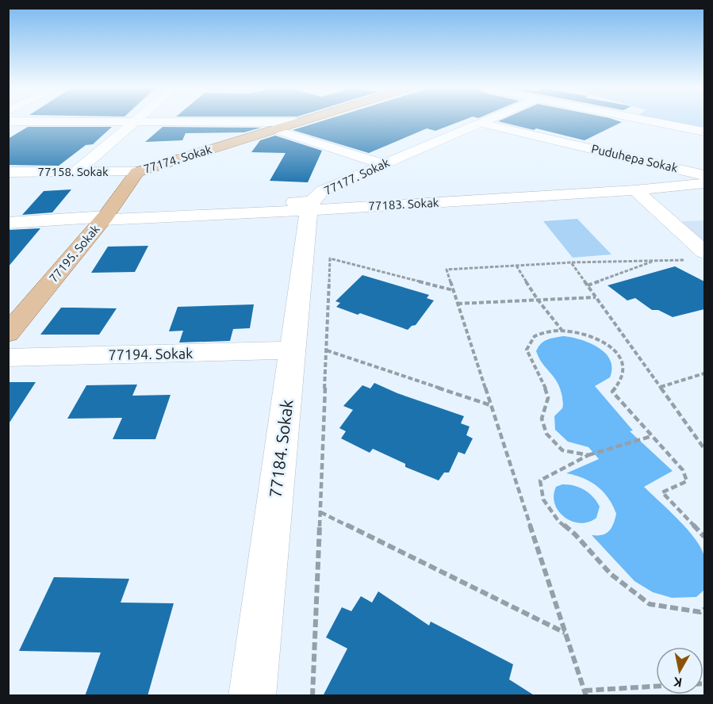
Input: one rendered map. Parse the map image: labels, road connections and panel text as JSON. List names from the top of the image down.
{
  "streets": {
    "main road": ["77174. Sokak", "77195. Sokak"],
    "street": [
      "Puduhepa Sokak",
      "77158. Sokak",
      "77177. Sokak",
      "77183. Sokak",
      "77194. Sokak",
      "77184. Sokak"
    ]
  },
  "crossings": [
    ["Puduhepa Sokak", "77177. Sokak"],
    ["77174. Sokak", "77158. Sokak"],
    ["77174. Sokak", "77195. Sokak"],
    ["77158. Sokak", "77195. Sokak"],
    ["77177. Sokak", "77183. Sokak"],
    ["77177. Sokak", "77184. Sokak"],
    ["77183. Sokak", "77195. Sokak"],
    ["77183. Sokak", "77184. Sokak"],
    ["77194. Sokak", "77184. Sokak"]
  ],
  "north": "bottom"
}
